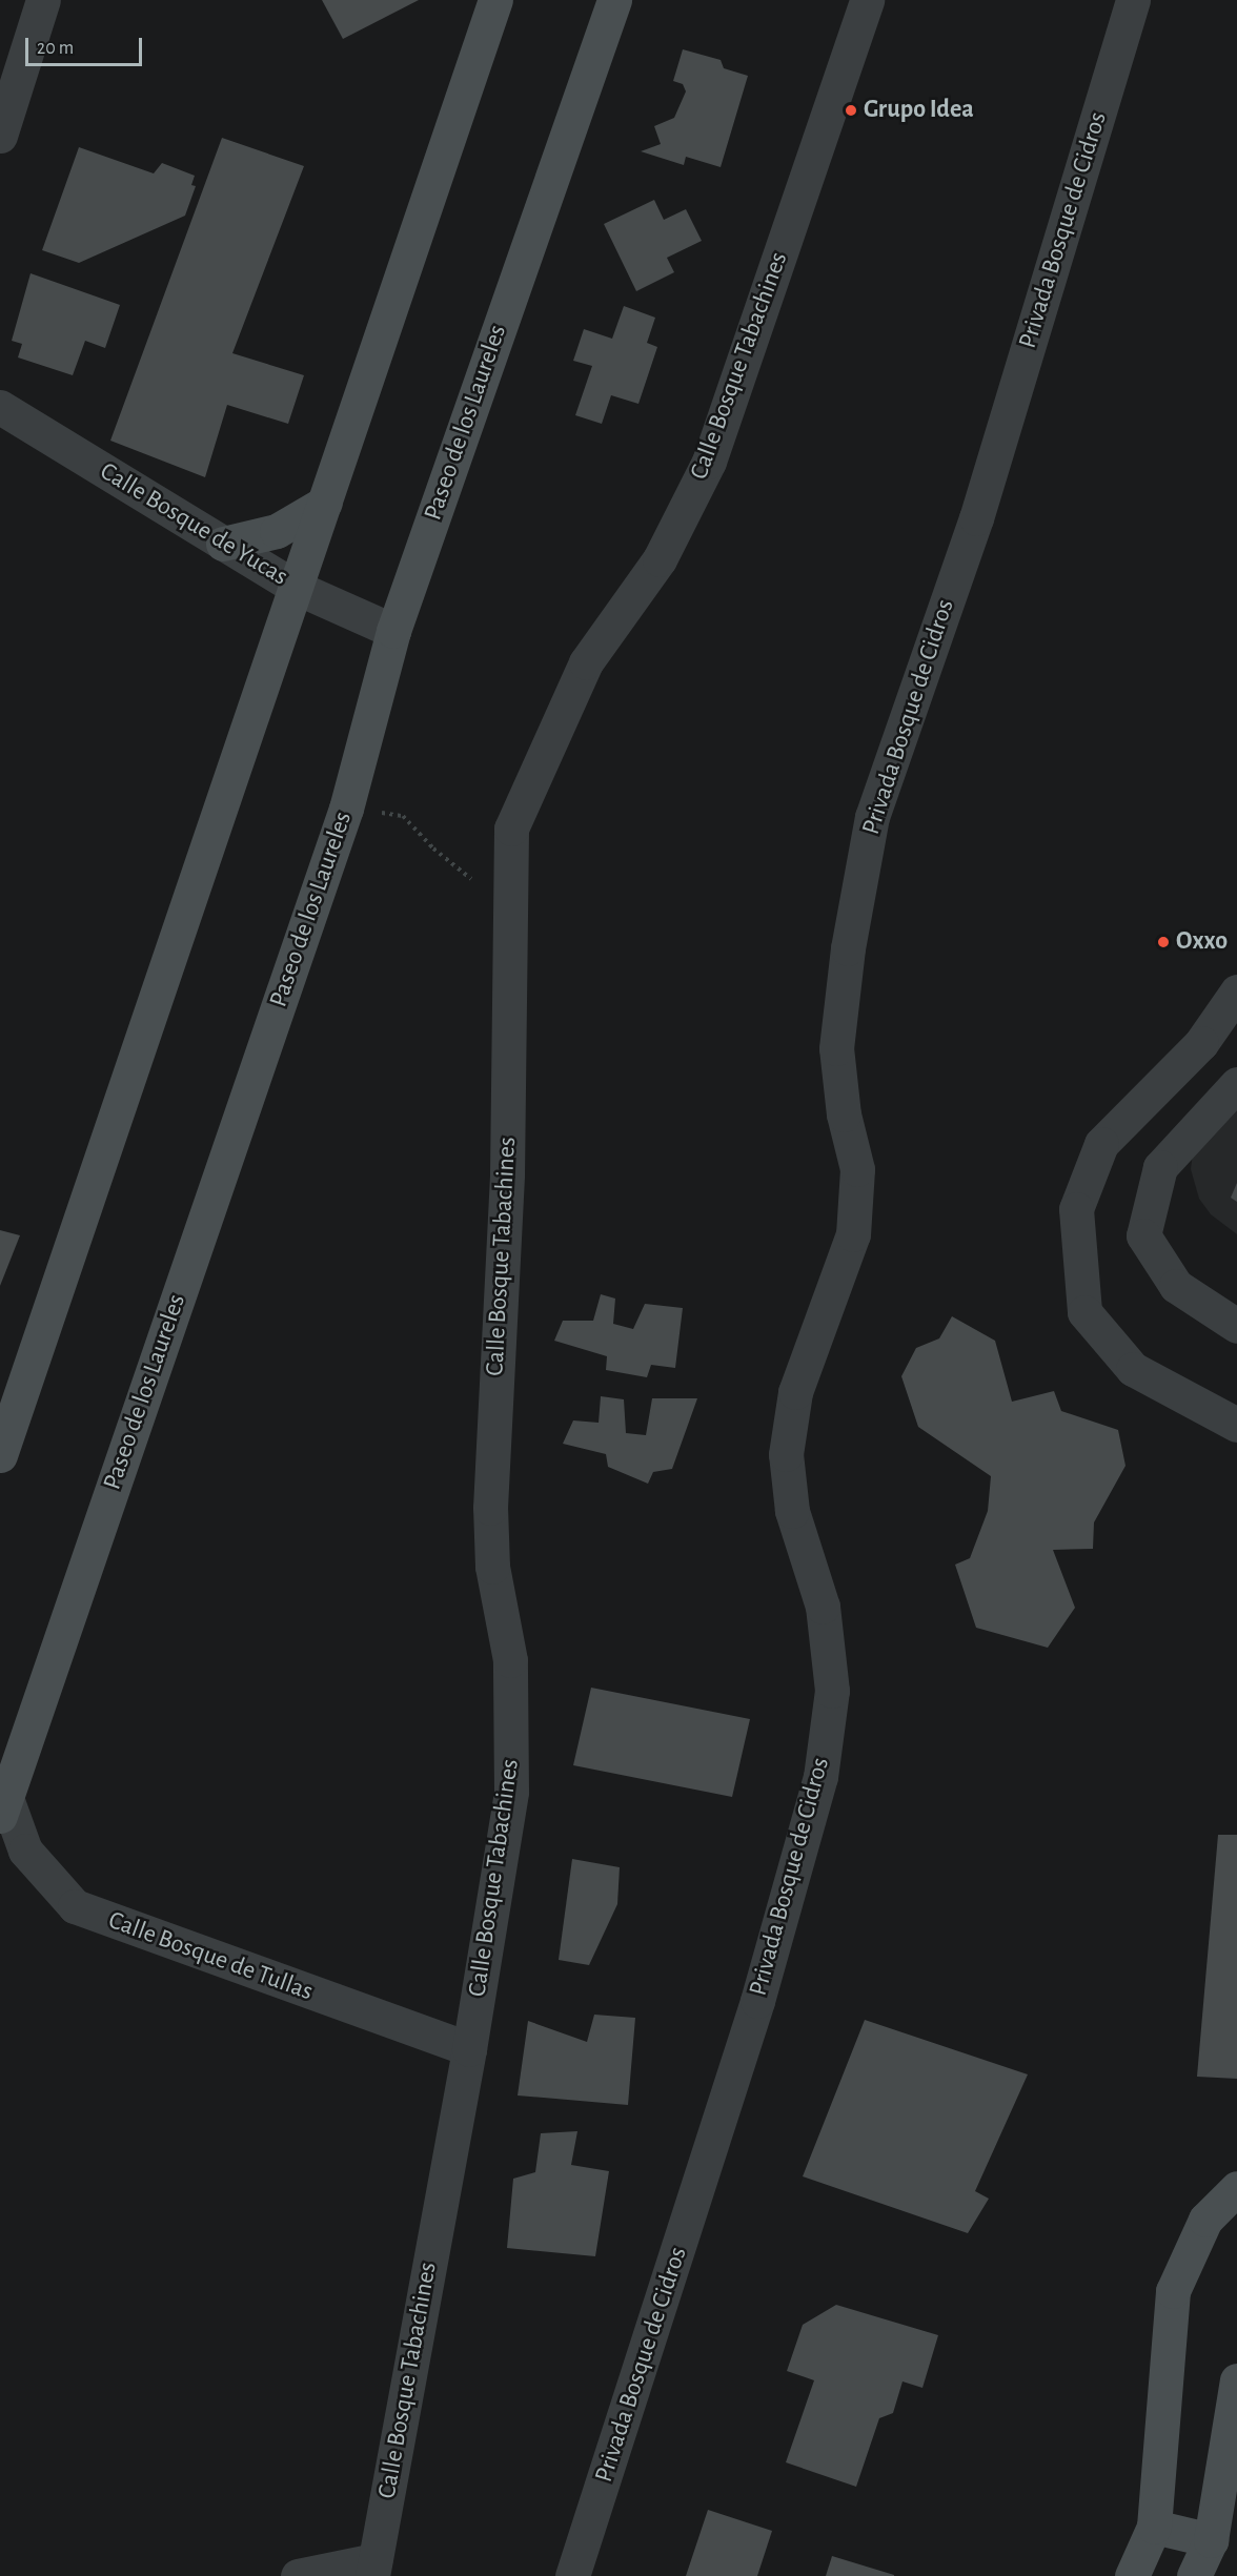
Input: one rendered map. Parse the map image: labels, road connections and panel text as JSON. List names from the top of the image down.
{
  "streets": {
    "main road": ["Paseo de los Laureles"],
    "street": [
      "Privada Bosque de Cidros",
      "Calle Bosque Tabachines",
      "Calle Bosque de Yucas",
      "Calle Bosque de Tullas"
    ]
  },
  "crossings": [
    ["Calle Bosque Tabachines", "Calle Bosque de Tullas"],
    ["Paseo de los Laureles", "Calle Bosque de Yucas"],
    ["Paseo de los Laureles", "Calle Bosque de Tullas"]
  ],
  "places": ["Grupo Idea", "Oxxo"],
  "scale_bar": "20 m"
}
